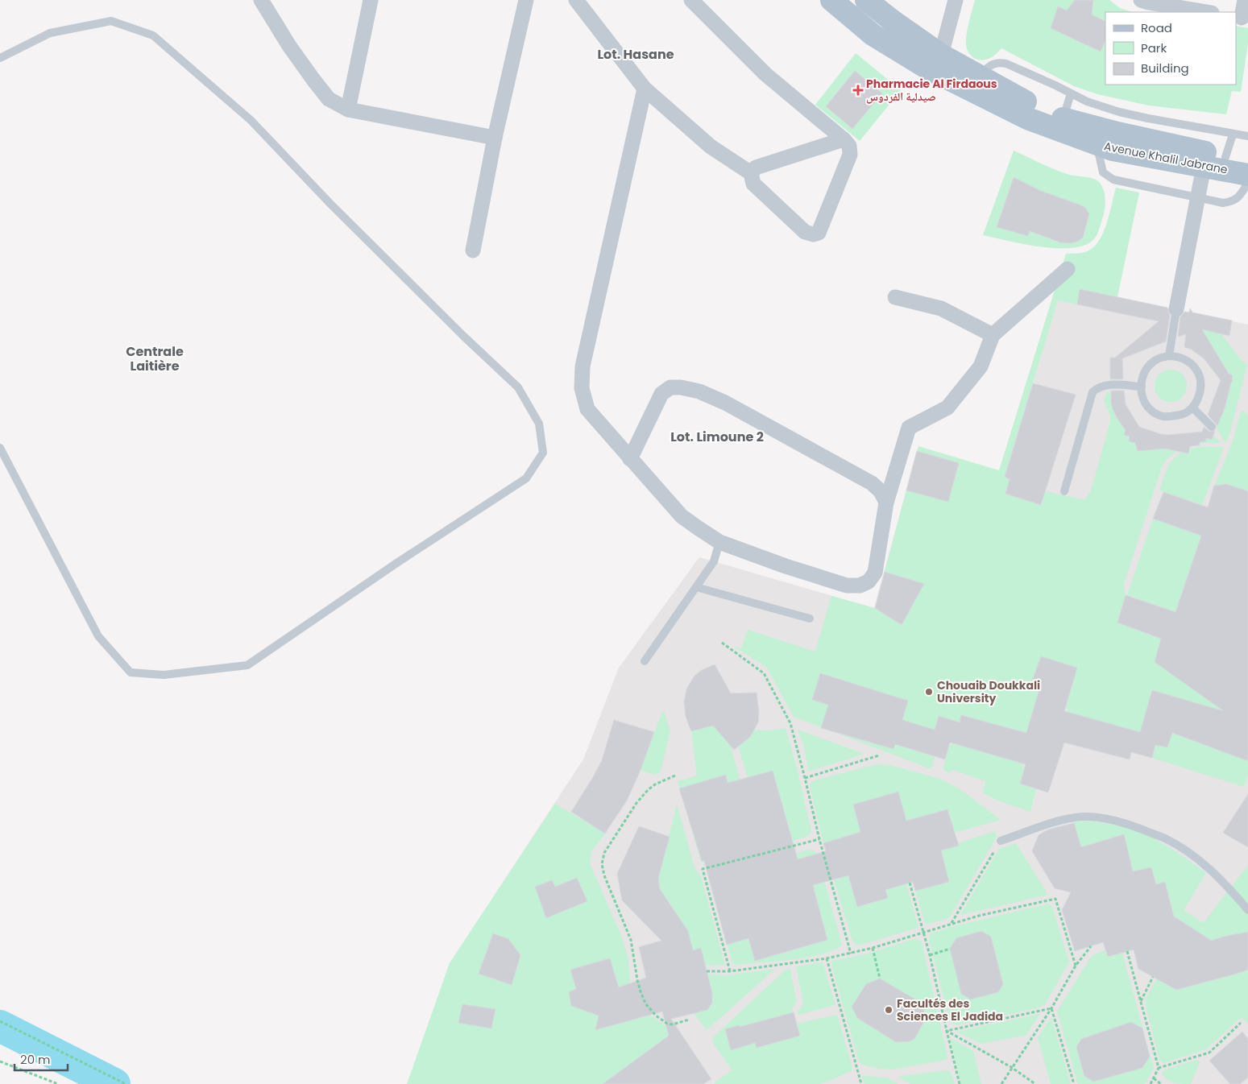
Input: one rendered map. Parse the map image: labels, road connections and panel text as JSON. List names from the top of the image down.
{
  "streets": {
    "main road": ["Avenue Khalil Jabrane"]
  },
  "districts": ["Lot. Hasane", "Centrale Laitière", "Lot. Limoune 2"],
  "places": {
    "health": ["Pharmacie Al Firdaous صيدلية الفردوس"],
    "other": ["Chouaib Doukkali University", "Facultés des Sciences El Jadida"]
  },
  "legend": ["Road", "Park", "Building"],
  "scale_bar": "20 m"
}
